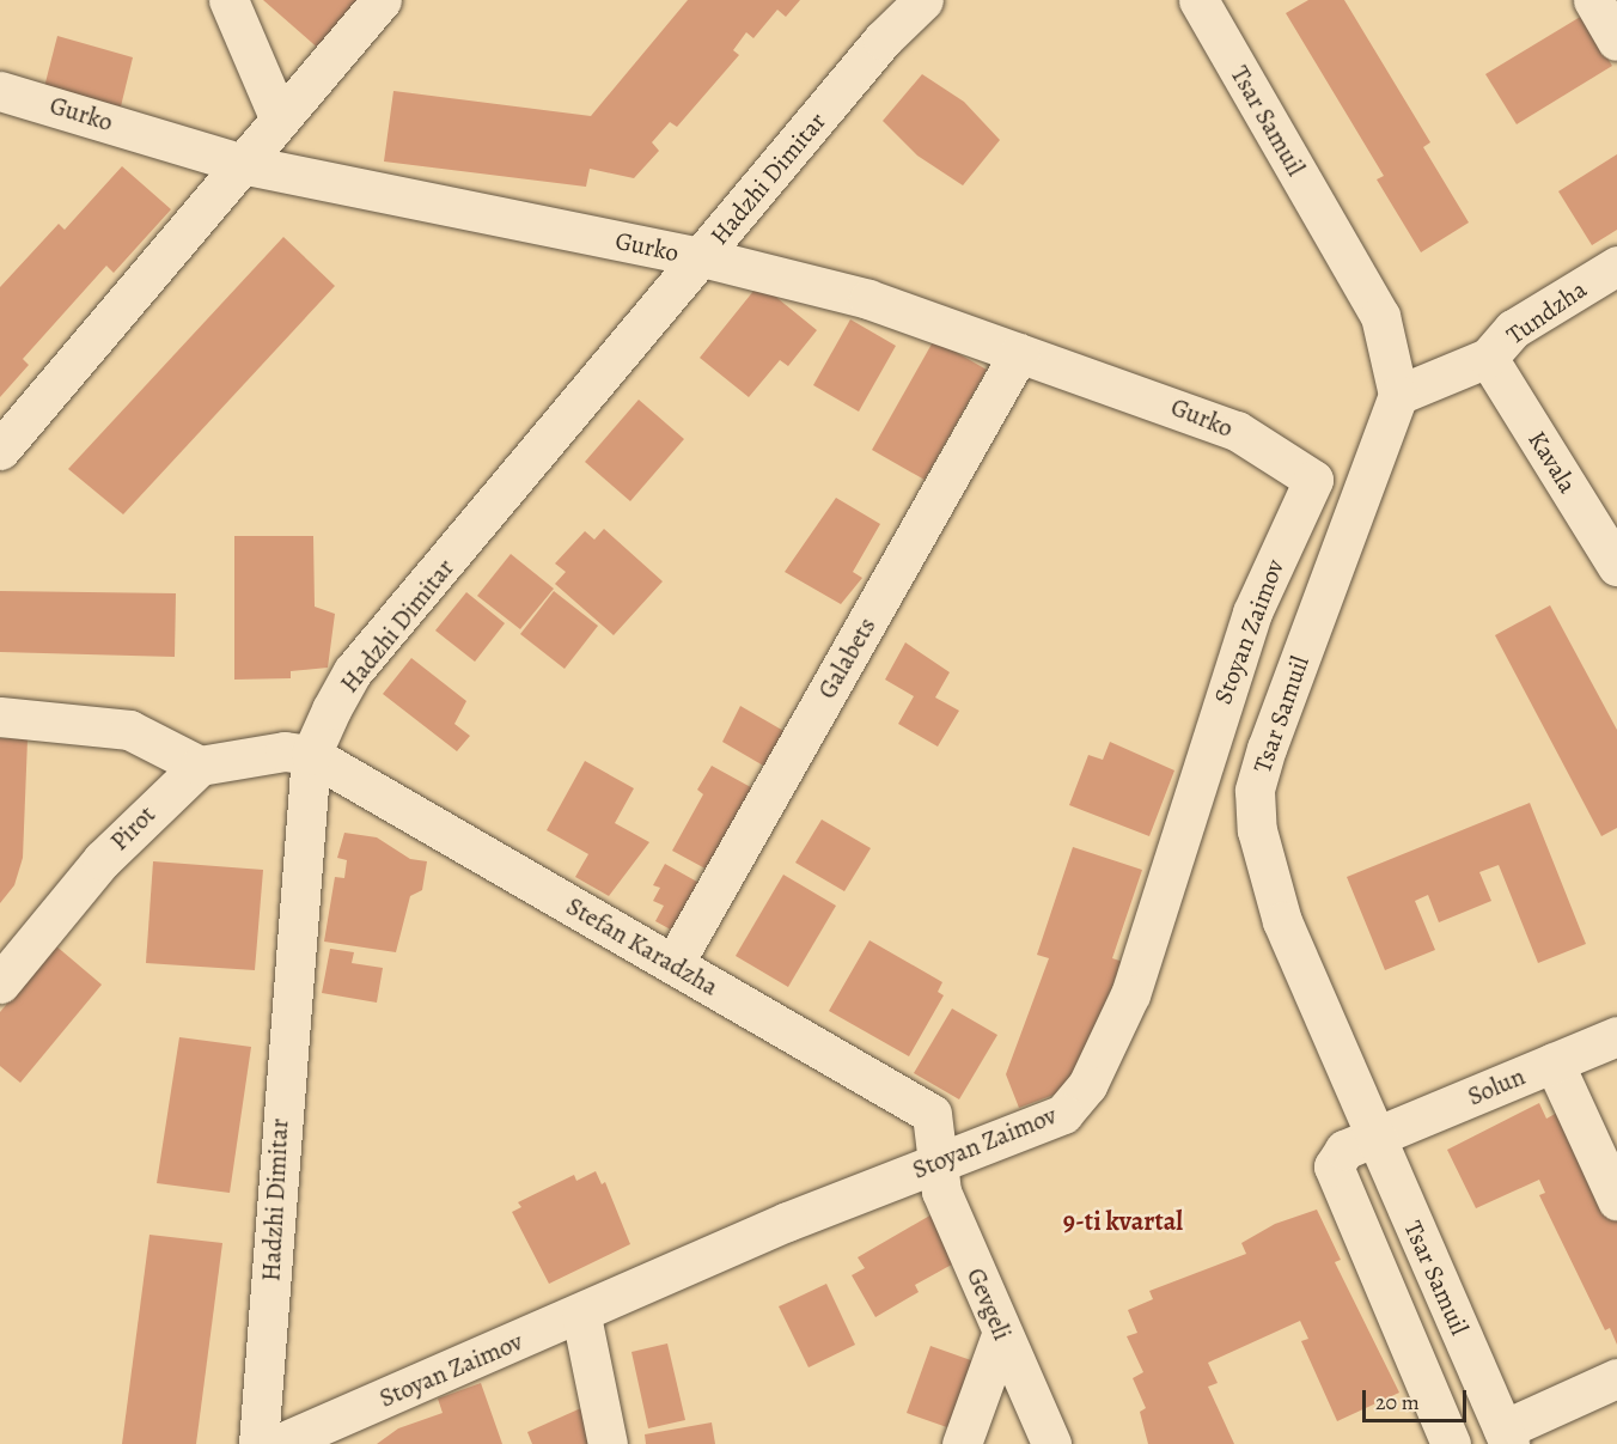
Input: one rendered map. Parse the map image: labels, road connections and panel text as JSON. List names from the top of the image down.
{
  "streets": {
    "street": [
      "Gurko",
      "Tsar Samuil",
      "Hadzhi Dimitar",
      "Tundzha",
      "Kavala",
      "Stoyan Zaimov",
      "Galabets",
      "Pirot",
      "Stefan Karadzha",
      "Solun",
      "Gevgeli"
    ]
  },
  "crossings": [
    ["Gurko", "Hadzhi Dimitar"],
    ["Gurko", "Stoyan Zaimov"],
    ["Gurko", "Galabets"],
    ["Tsar Samuil", "Tundzha"],
    ["Tsar Samuil", "Solun"],
    ["Hadzhi Dimitar", "Stefan Karadzha"],
    ["Tundzha", "Kavala"],
    ["Stoyan Zaimov", "Stefan Karadzha"],
    ["Stoyan Zaimov", "Gevgeli"],
    ["Galabets", "Stefan Karadzha"],
    ["Stefan Karadzha", "Gevgeli"]
  ],
  "districts": ["9-ti kvartal"],
  "scale_bar": "20 m"
}
